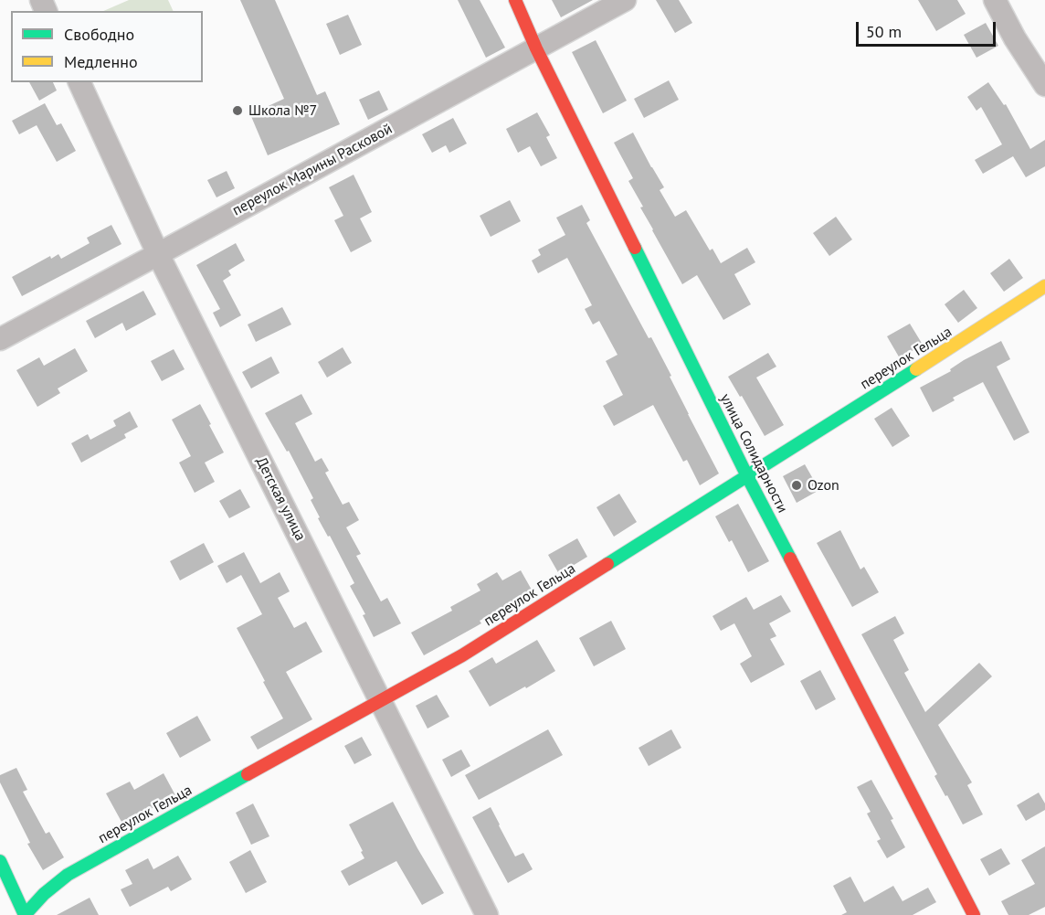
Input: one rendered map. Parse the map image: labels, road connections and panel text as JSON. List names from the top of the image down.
{
  "streets": {
    "street": [
      "переулок Марины Расковой",
      "переулок Гельца",
      "улица Солидарности",
      "Детская улица"
    ]
  },
  "crossings": [
    ["переулок Марины Расковой", "улица Солидарности"],
    ["переулок Марины Расковой", "Детская улица"],
    ["переулок Гельца", "улица Солидарности"],
    ["переулок Гельца", "Детская улица"]
  ],
  "places": ["Школа №7", "Ozon"],
  "legend": ["Свободно", "Медленно"],
  "scale_bar": "50 m"
}
